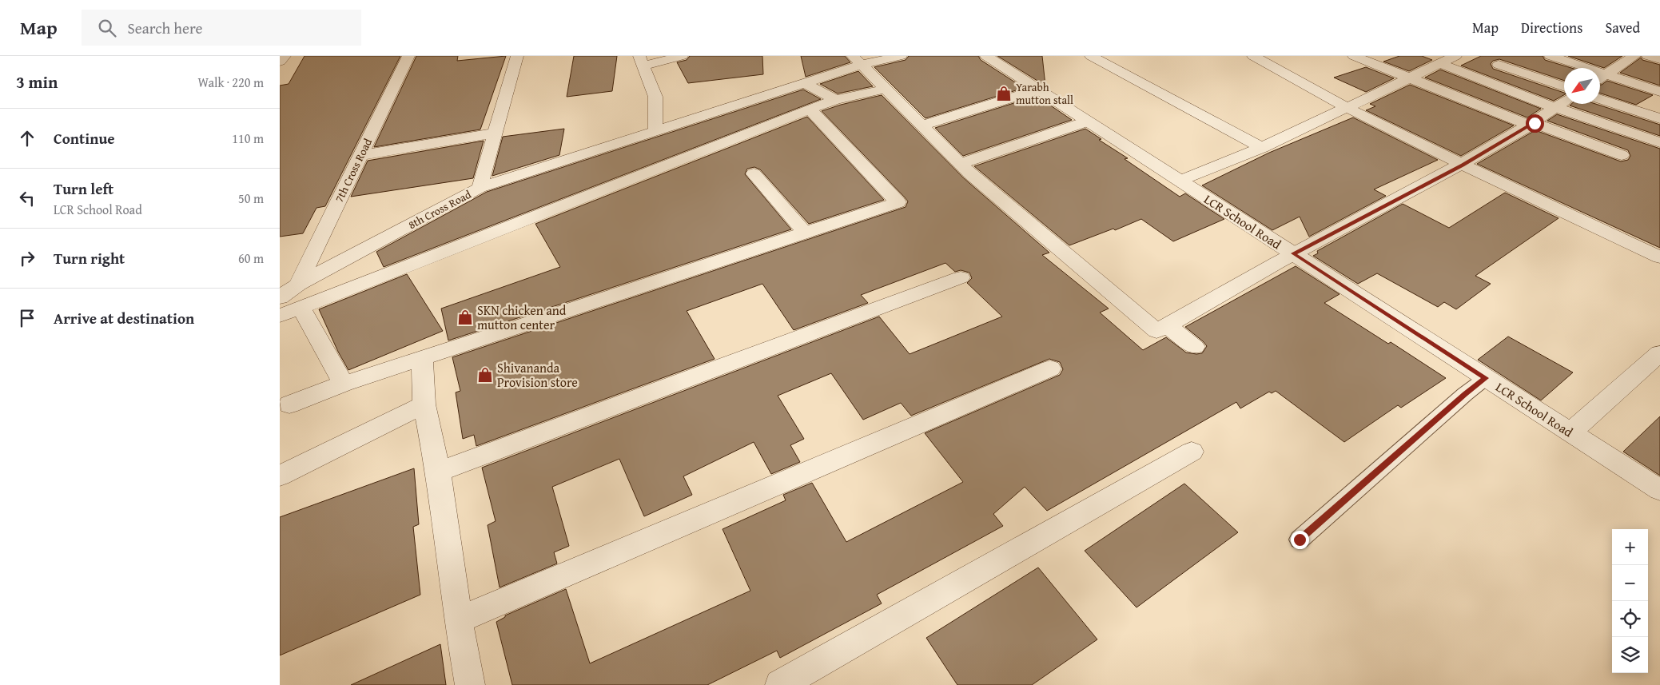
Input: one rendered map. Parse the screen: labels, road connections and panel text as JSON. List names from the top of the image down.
{
  "streets": {
    "street": ["7th Cross Road", "8th Cross Road", "LCR School Road"]
  },
  "crossings": [
    ["7th Cross Road", "8th Cross Road"]
  ],
  "places": {
    "shop": ["Yarabh mutton stall", "SKN chicken and mutton center", "Shivananda Provision store"]
  },
  "north": "bottom left",
  "page": {
    "header": "Map",
    "search": "Search here",
    "nav": ["Map", "Directions", "Saved"],
    "heading": ["3 min", "Walk · 220 m"],
    "list": [
      ["Continue", "110 m"],
      ["Turn left", "LCR School Road", "50 m"],
      ["Turn right", "60 m"],
      "Arrive at destination"
    ],
    "map_buttons": ["+", "−"]
  }
}
